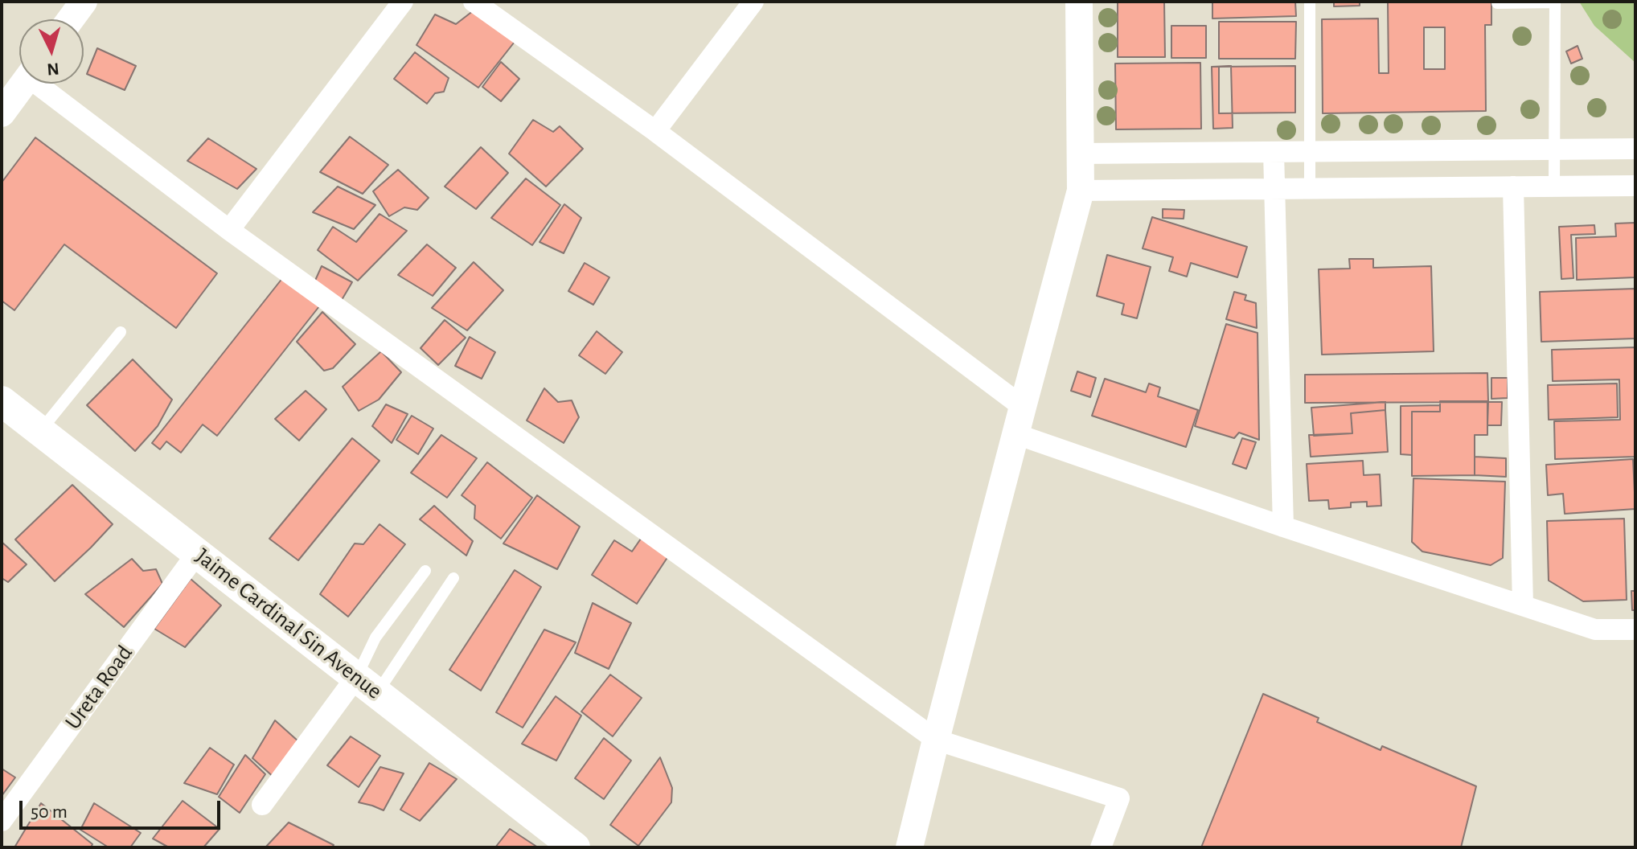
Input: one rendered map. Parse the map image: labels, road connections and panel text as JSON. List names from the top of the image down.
{
  "streets": {
    "main road": ["Jaime Cardinal Sin Avenue"],
    "street": ["Ureta Road"]
  },
  "crossings": [
    ["Jaime Cardinal Sin Avenue", "Ureta Road"]
  ],
  "scale_bar": "50 m",
  "north": "bottom"
}
